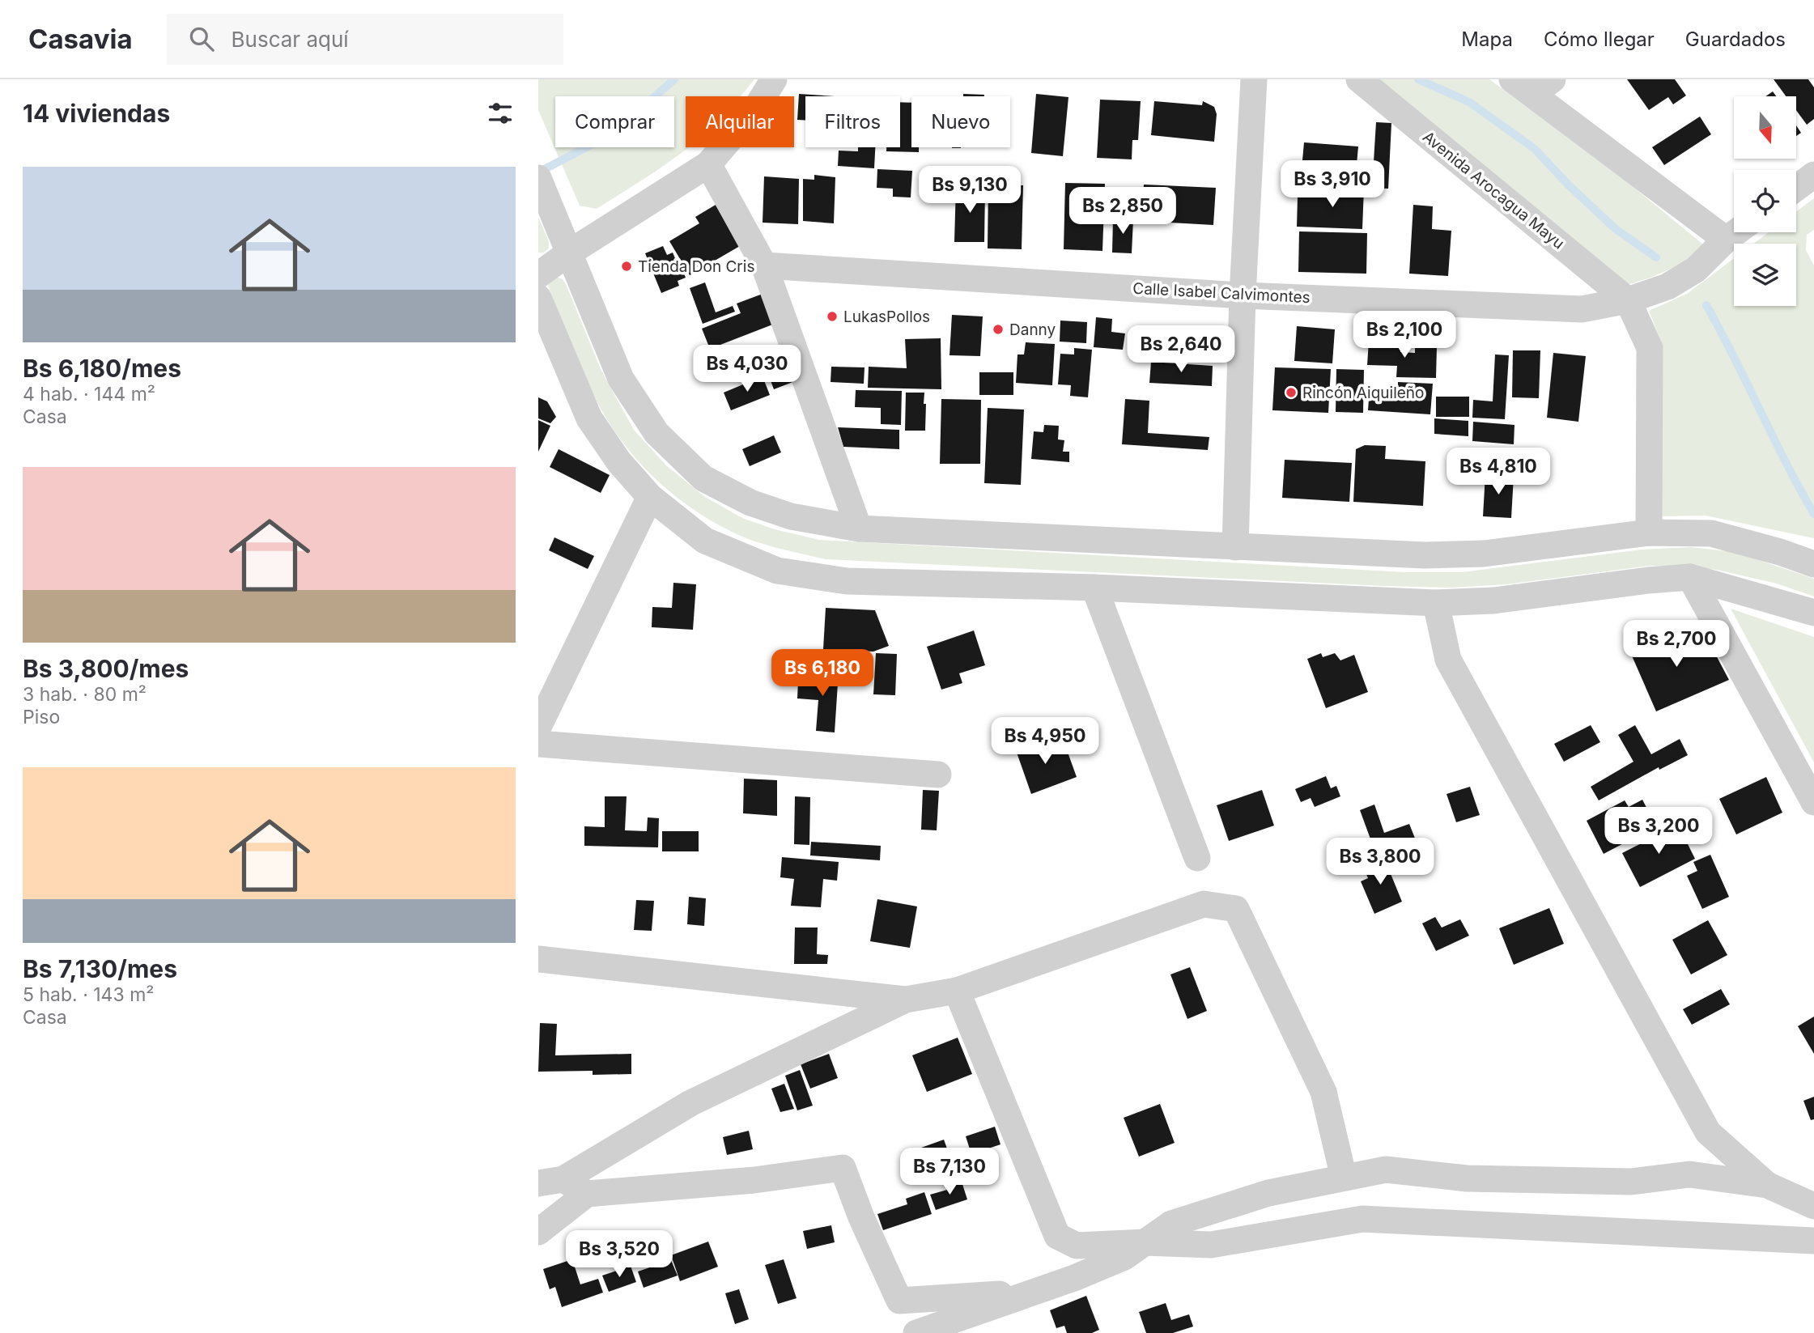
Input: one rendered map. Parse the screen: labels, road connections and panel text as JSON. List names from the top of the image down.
{
  "streets": {
    "street": ["Avenida Arocagua Mayu", "Calle Isabel Calvimontes"]
  },
  "crossings": [
    ["Avenida Arocagua Mayu", "Calle Isabel Calvimontes"]
  ],
  "places": [
    "Tienda Don Cris",
    "LukasPollos",
    "Danny",
    "Rincón Aiquileño"
  ],
  "north": "bottom",
  "page": {
    "header": "Casavia",
    "search": "Buscar aquí",
    "nav": ["Mapa", "Cómo llegar", "Guardados"],
    "heading": "14 viviendas",
    "chip": [
      "Comprar",
      "Alquilar",
      "Filtros",
      "Nuevo"
    ],
    "list": [
      {
        "name": "Bs 6,180/mes",
        "note": "4 hab. · 144 m² · Casa"
      },
      {
        "name": "Bs 3,800/mes",
        "note": "3 hab. · 80 m² · Piso"
      },
      {
        "name": "Bs 7,130/mes",
        "note": "5 hab. · 143 m² · Casa"
      }
    ],
    "price": [
      "Bs 3,910",
      "Bs 9,130",
      "Bs 2,850",
      "Bs 2,100",
      "Bs 2,640",
      "Bs 4,030",
      "Bs 4,810",
      "Bs 2,700",
      "Bs 6,180",
      "Bs 4,950",
      "Bs 3,200",
      "Bs 3,800",
      "Bs 7,130",
      "Bs 3,520"
    ]
  }
}
